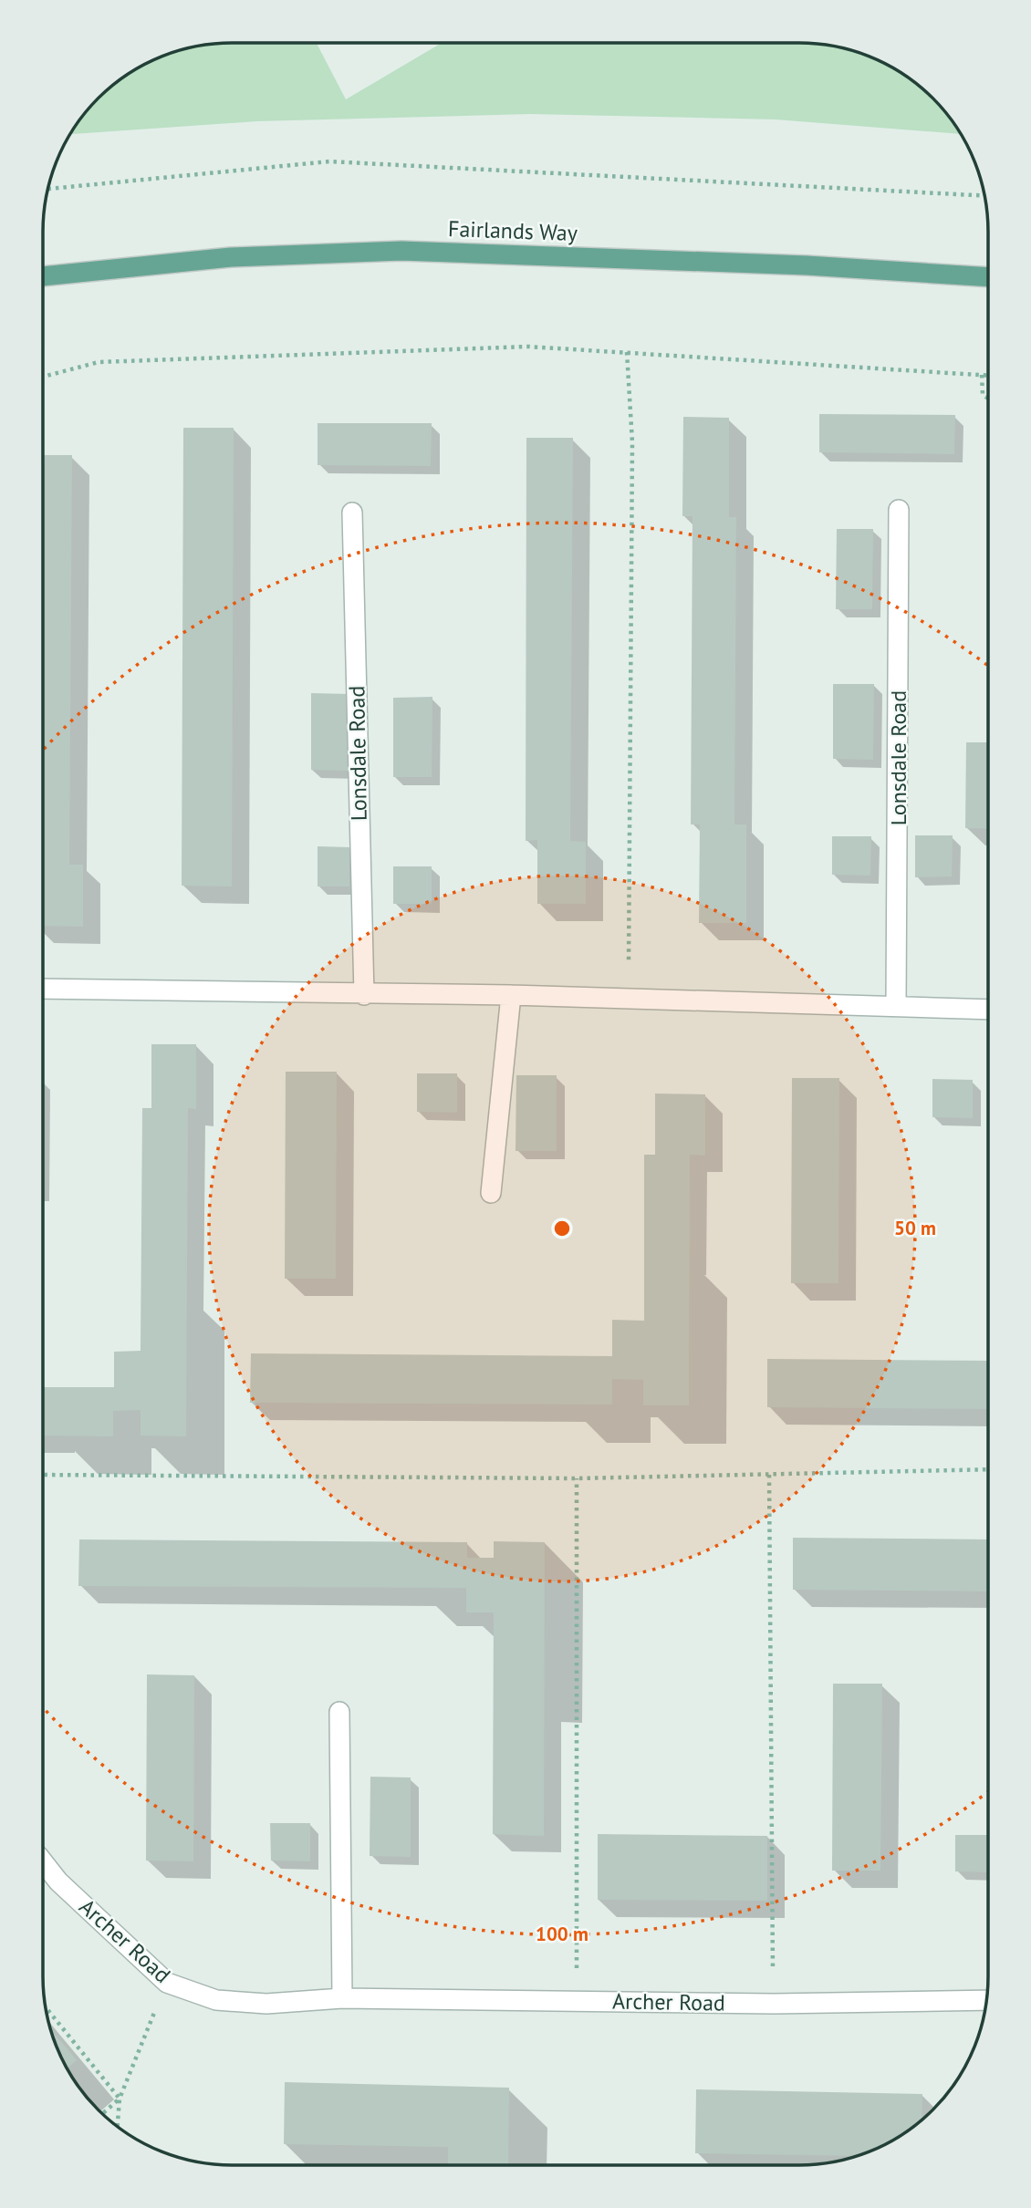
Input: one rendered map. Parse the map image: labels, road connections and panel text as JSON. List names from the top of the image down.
{
  "streets": {
    "main road": ["Fairlands Way"],
    "street": ["Lonsdale Road", "Archer Road"]
  },
  "rings": ["50 m", "100 m"]
}
